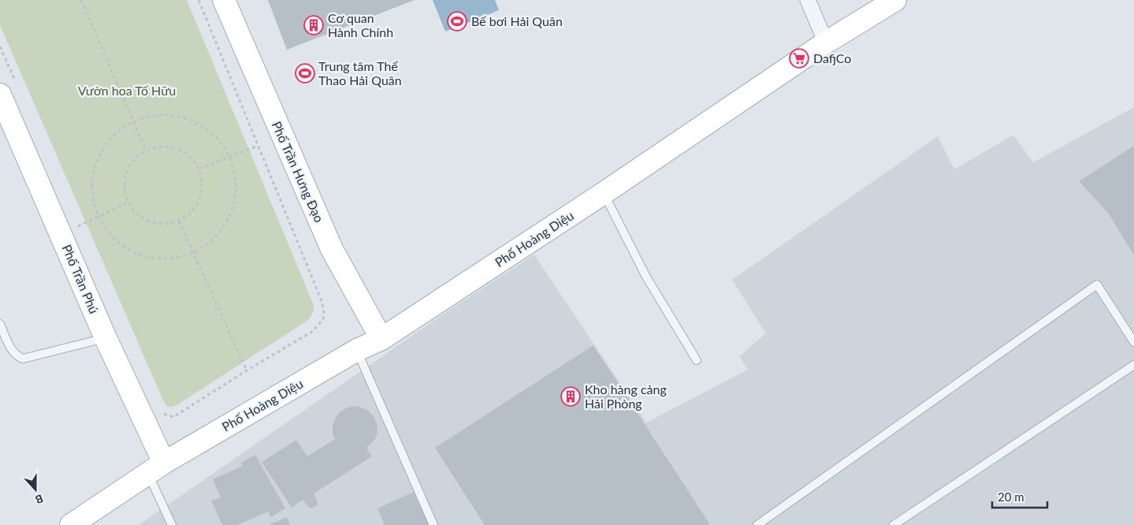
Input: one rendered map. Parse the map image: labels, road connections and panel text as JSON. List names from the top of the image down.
{
  "streets": {
    "main road": ["Phố Trần Hưng Đạo", "Phố Hoàng Diệu", "Phố Trần Phú"]
  },
  "crossings": [
    ["Phố Trần Hưng Đạo", "Phố Hoàng Diệu"],
    ["Phố Hoàng Diệu", "Phố Trần Phú"]
  ],
  "parks": ["Vườn hoa Tố Hữu"],
  "places": {
    "sports": ["Bể bơi Hải Quân", "Trung tâm Thể Thao Hải Quân"],
    "building": ["Cơ quan Hành Chính", "Kho hàng cảng Hải Phòng"],
    "supermarket": ["DafjCo"]
  },
  "scale_bar": "20 m",
  "north": "bottom"
}
